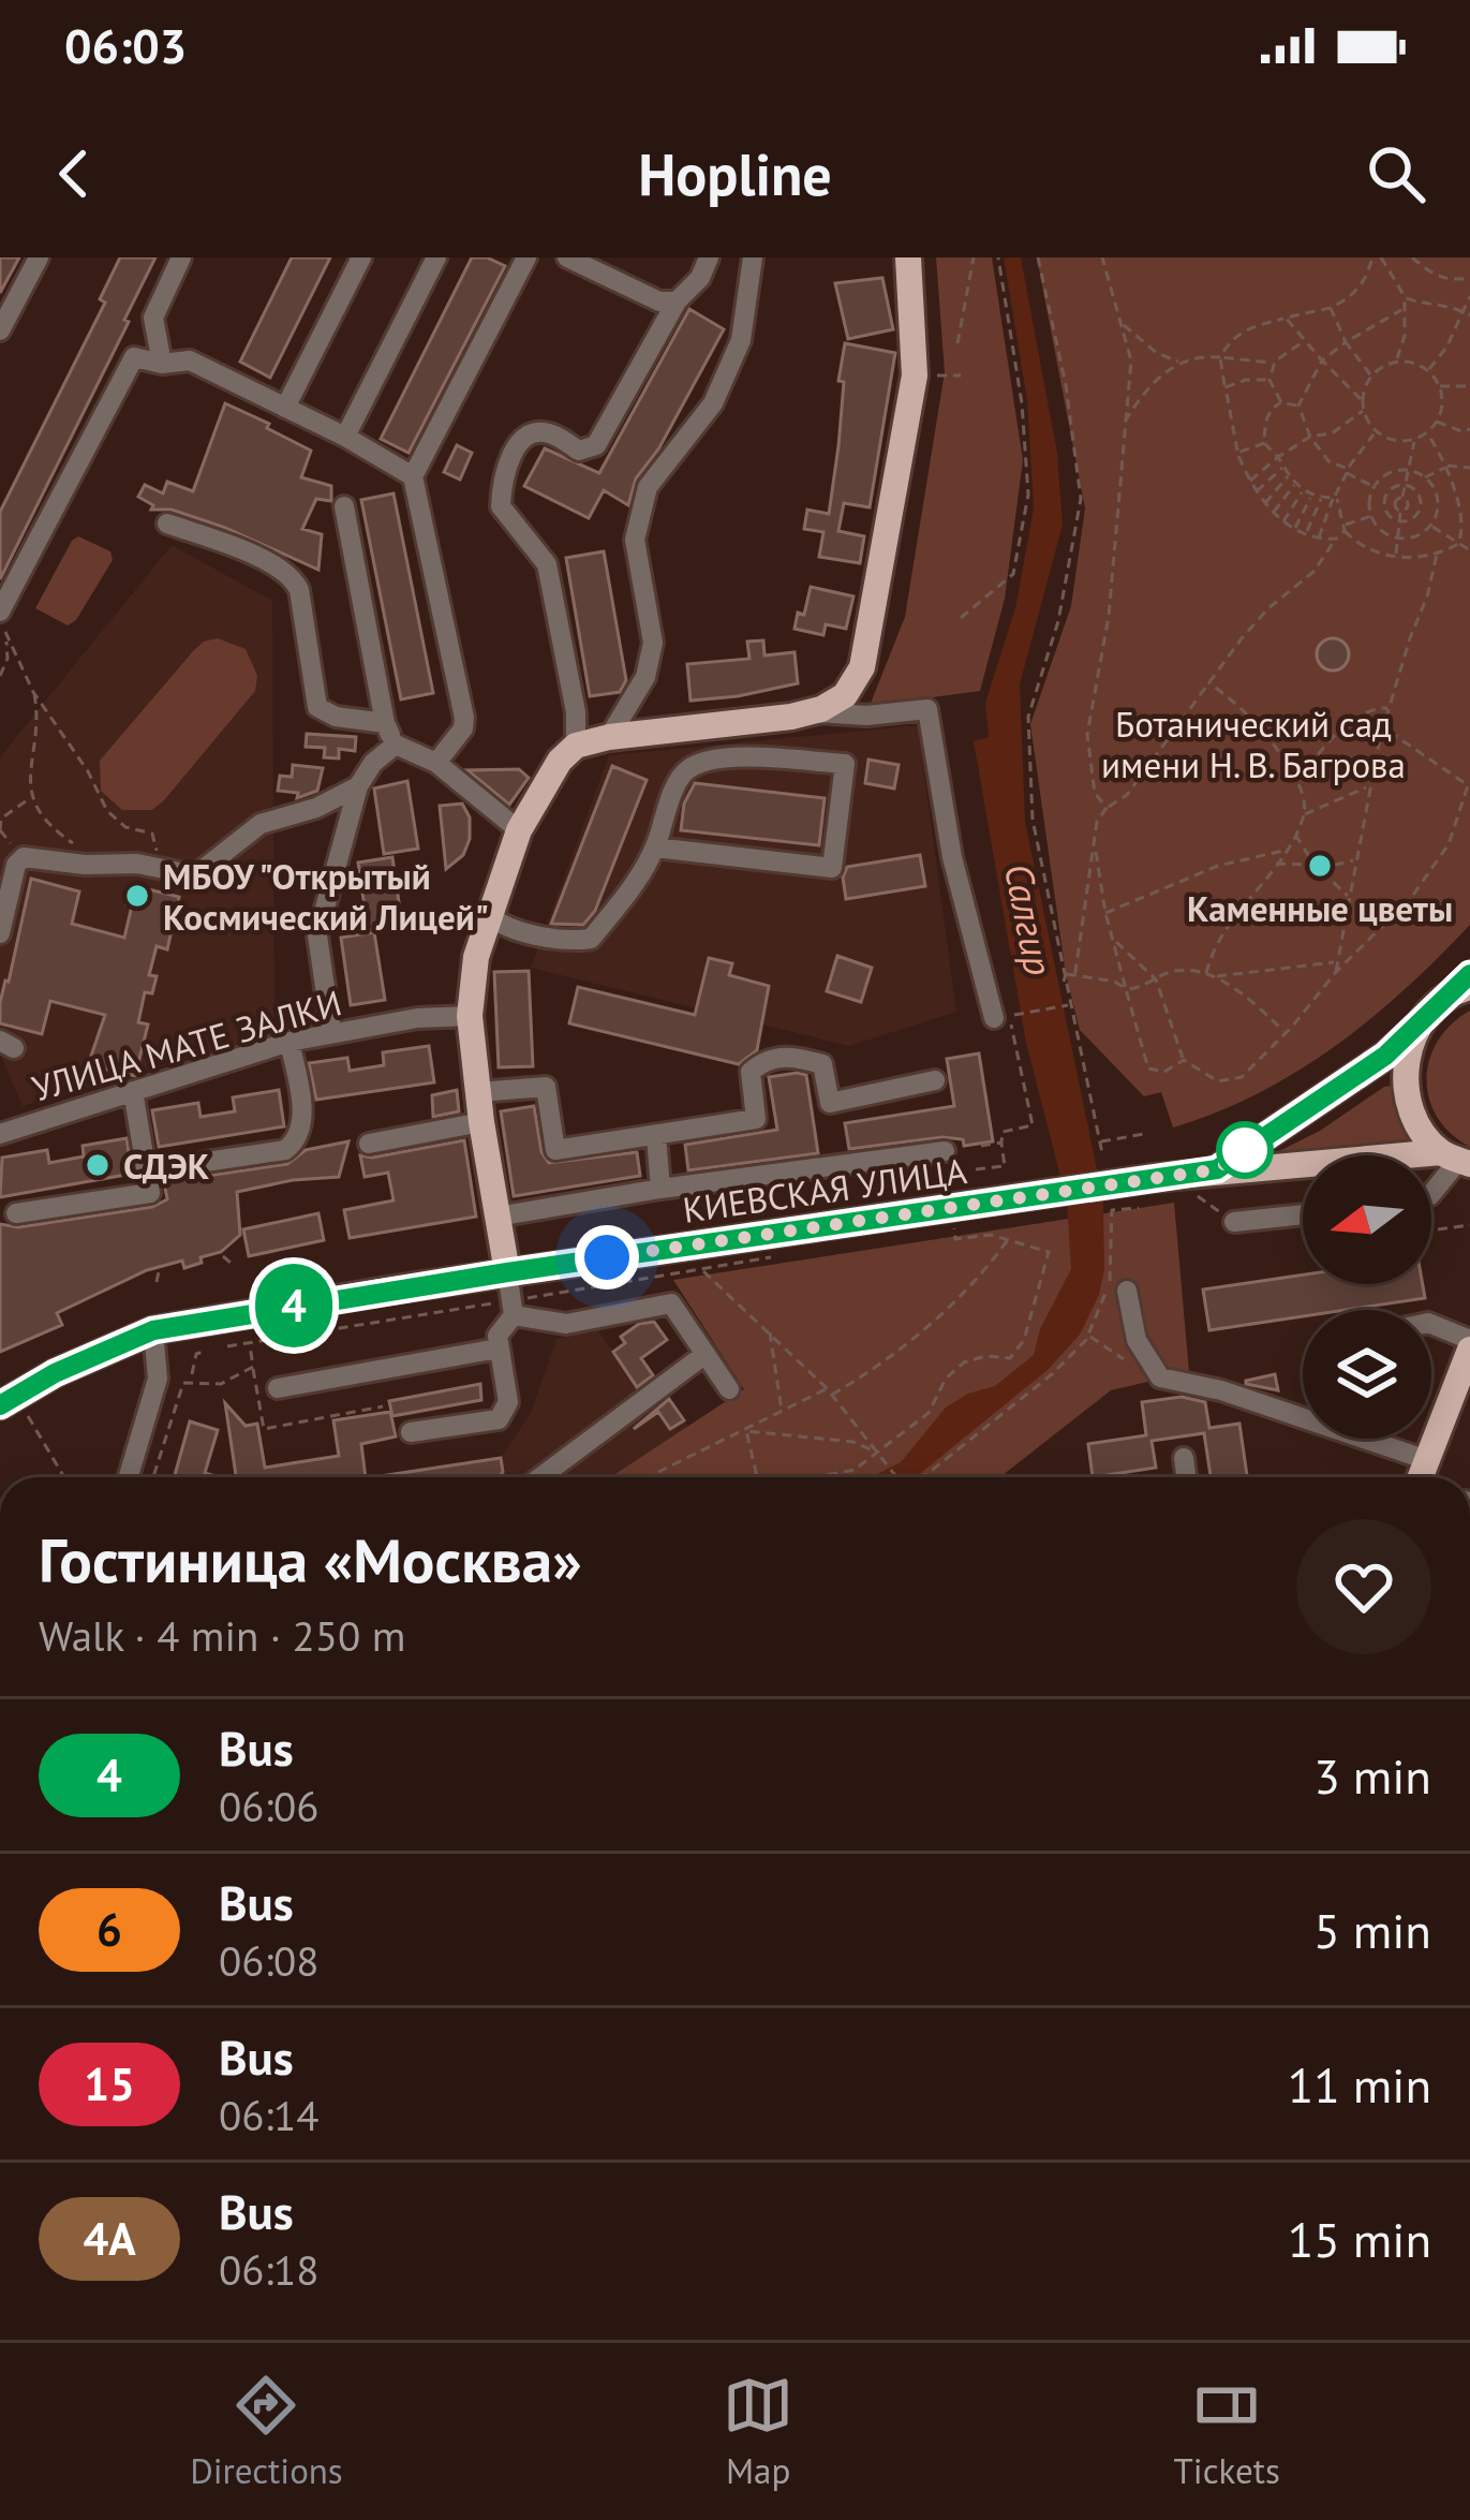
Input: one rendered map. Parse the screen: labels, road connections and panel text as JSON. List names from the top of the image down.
{
  "streets": {
    "main road": ["КИЕВСКАЯ УЛИЦА"],
    "street": ["УЛИЦА МАТЕ ЗАЛКИ"]
  },
  "water": ["Салгир"],
  "parks": ["Ботанический сад имени Н. В. Багрова"],
  "places": ["Каменные цветы", "МБОУ \"Открытый Космический Лицей\"", "СДЭК"],
  "lines": ["bus line 4"],
  "north": "left",
  "page": {
    "status": "06:03",
    "header": "Hopline",
    "on_map": "4",
    "heading": ["Гостиница «Москва»", "Walk · 4 min · 250 m"],
    "list": [
      {
        "mark": "4",
        "name": "Bus",
        "note": "06:06",
        "value": "3 min"
      },
      {
        "mark": "6",
        "name": "Bus",
        "note": "06:08",
        "value": "5 min"
      },
      {
        "mark": "15",
        "name": "Bus",
        "note": "06:14",
        "value": "11 min"
      },
      {
        "mark": "4А",
        "name": "Bus",
        "note": "06:18",
        "value": "15 min"
      }
    ],
    "tabs": ["Directions", "Map", "Tickets"]
  }
}
